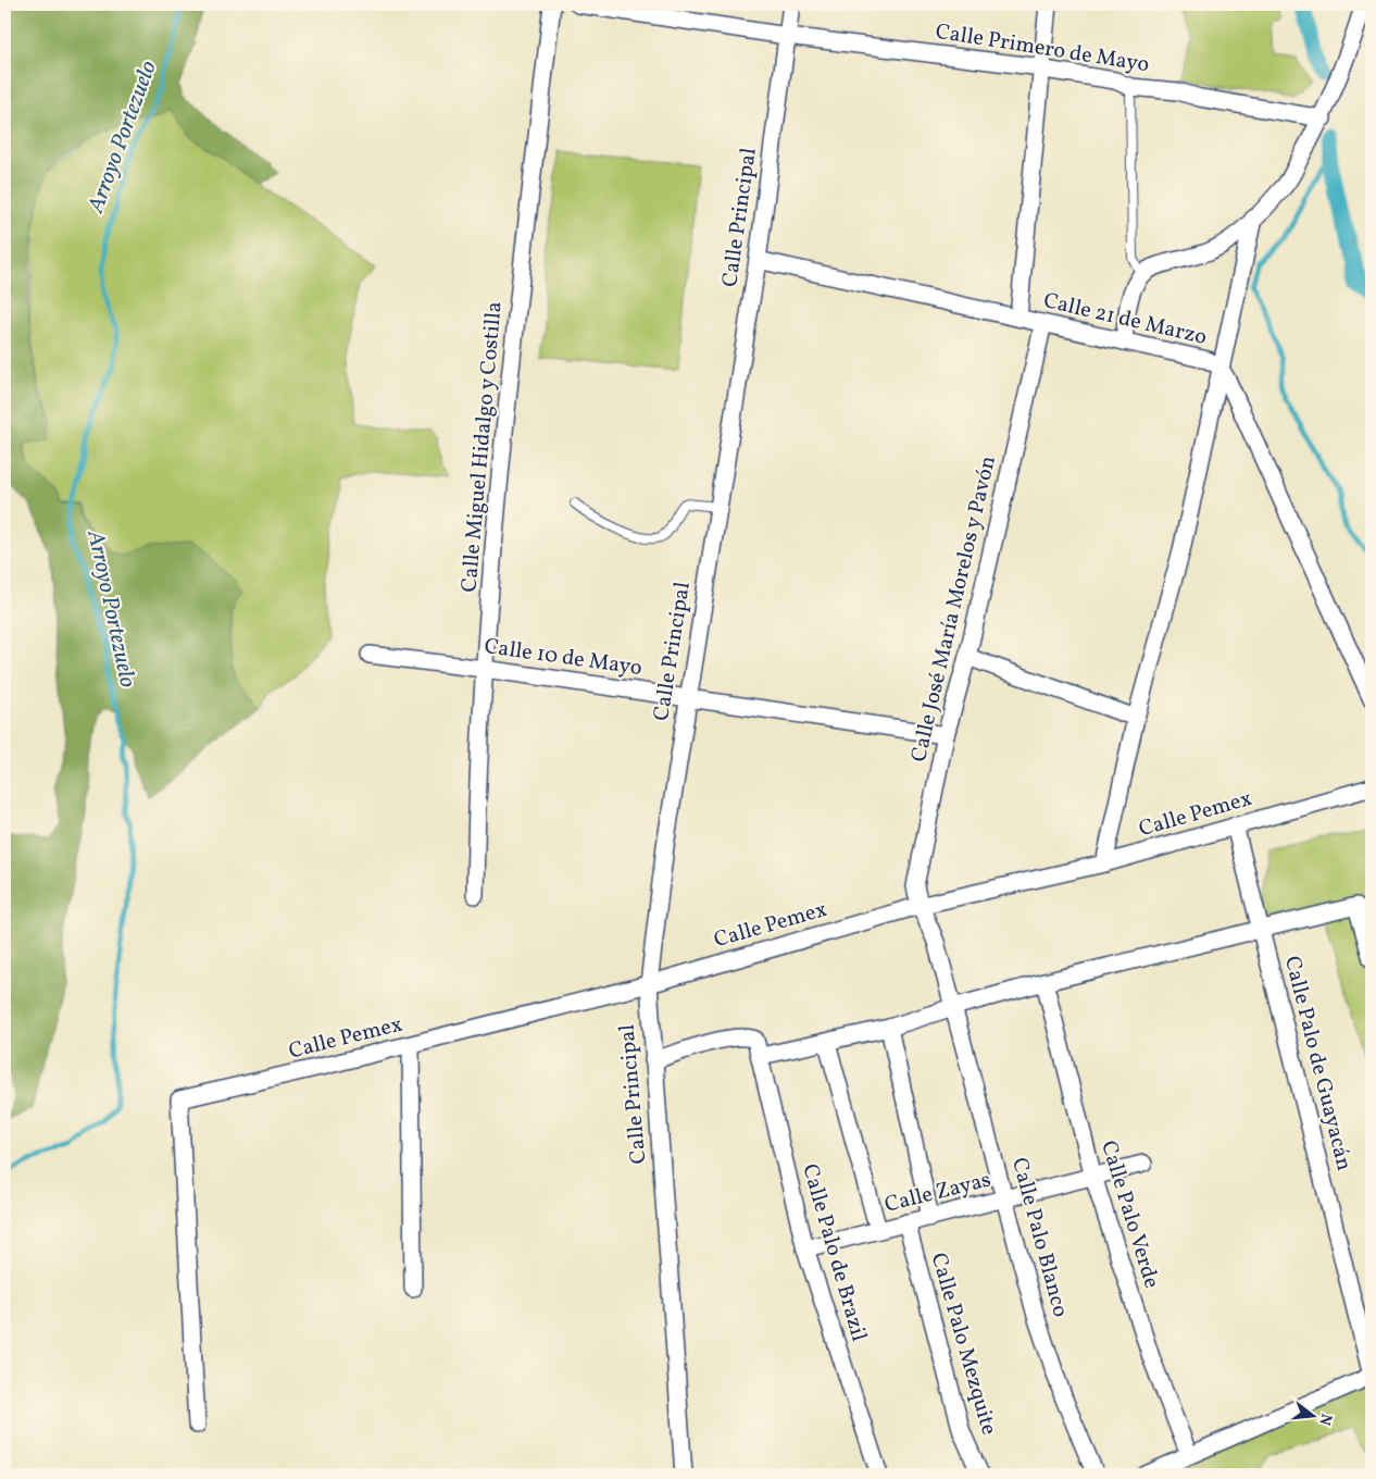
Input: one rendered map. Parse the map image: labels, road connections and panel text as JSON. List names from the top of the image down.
{
  "streets": {
    "street": [
      "Calle Primero de Mayo",
      "Calle Principal",
      "Calle 21 de Marzo",
      "Calle Miguel Hidalgo y Costilla",
      "Calle José María Morelos y Pavón",
      "Calle 10 de Mayo",
      "Calle Pemex",
      "Calle Palo de Guayacán",
      "Calle Zayas",
      "Calle Palo Verde",
      "Calle Palo Blanco",
      "Calle Palo de Brazil",
      "Calle Palo Mezquite"
    ]
  },
  "crossings": [
    ["Calle Primero de Mayo", "Calle Principal"],
    ["Calle Principal", "Calle 21 de Marzo"],
    ["Calle Principal", "Calle 10 de Mayo"],
    ["Calle Principal", "Calle Pemex"],
    ["Calle Principal", "Calle Palo de Brazil"],
    ["Calle 21 de Marzo", "Calle José María Morelos y Pavón"],
    ["Calle Miguel Hidalgo y Costilla", "Calle 10 de Mayo"],
    ["Calle José María Morelos y Pavón", "Calle 10 de Mayo"],
    ["Calle José María Morelos y Pavón", "Calle Pemex"],
    ["Calle José María Morelos y Pavón", "Calle Palo Blanco"],
    ["Calle Pemex", "Calle Palo de Guayacán"],
    ["Calle Pemex", "Calle Palo Blanco"],
    ["Calle Zayas", "Calle Palo Verde"],
    ["Calle Zayas", "Calle Palo Blanco"],
    ["Calle Zayas", "Calle Palo de Brazil"],
    ["Calle Zayas", "Calle Palo Mezquite"]
  ],
  "water": ["Arroyo Portezuelo"],
  "north": "right"
}
